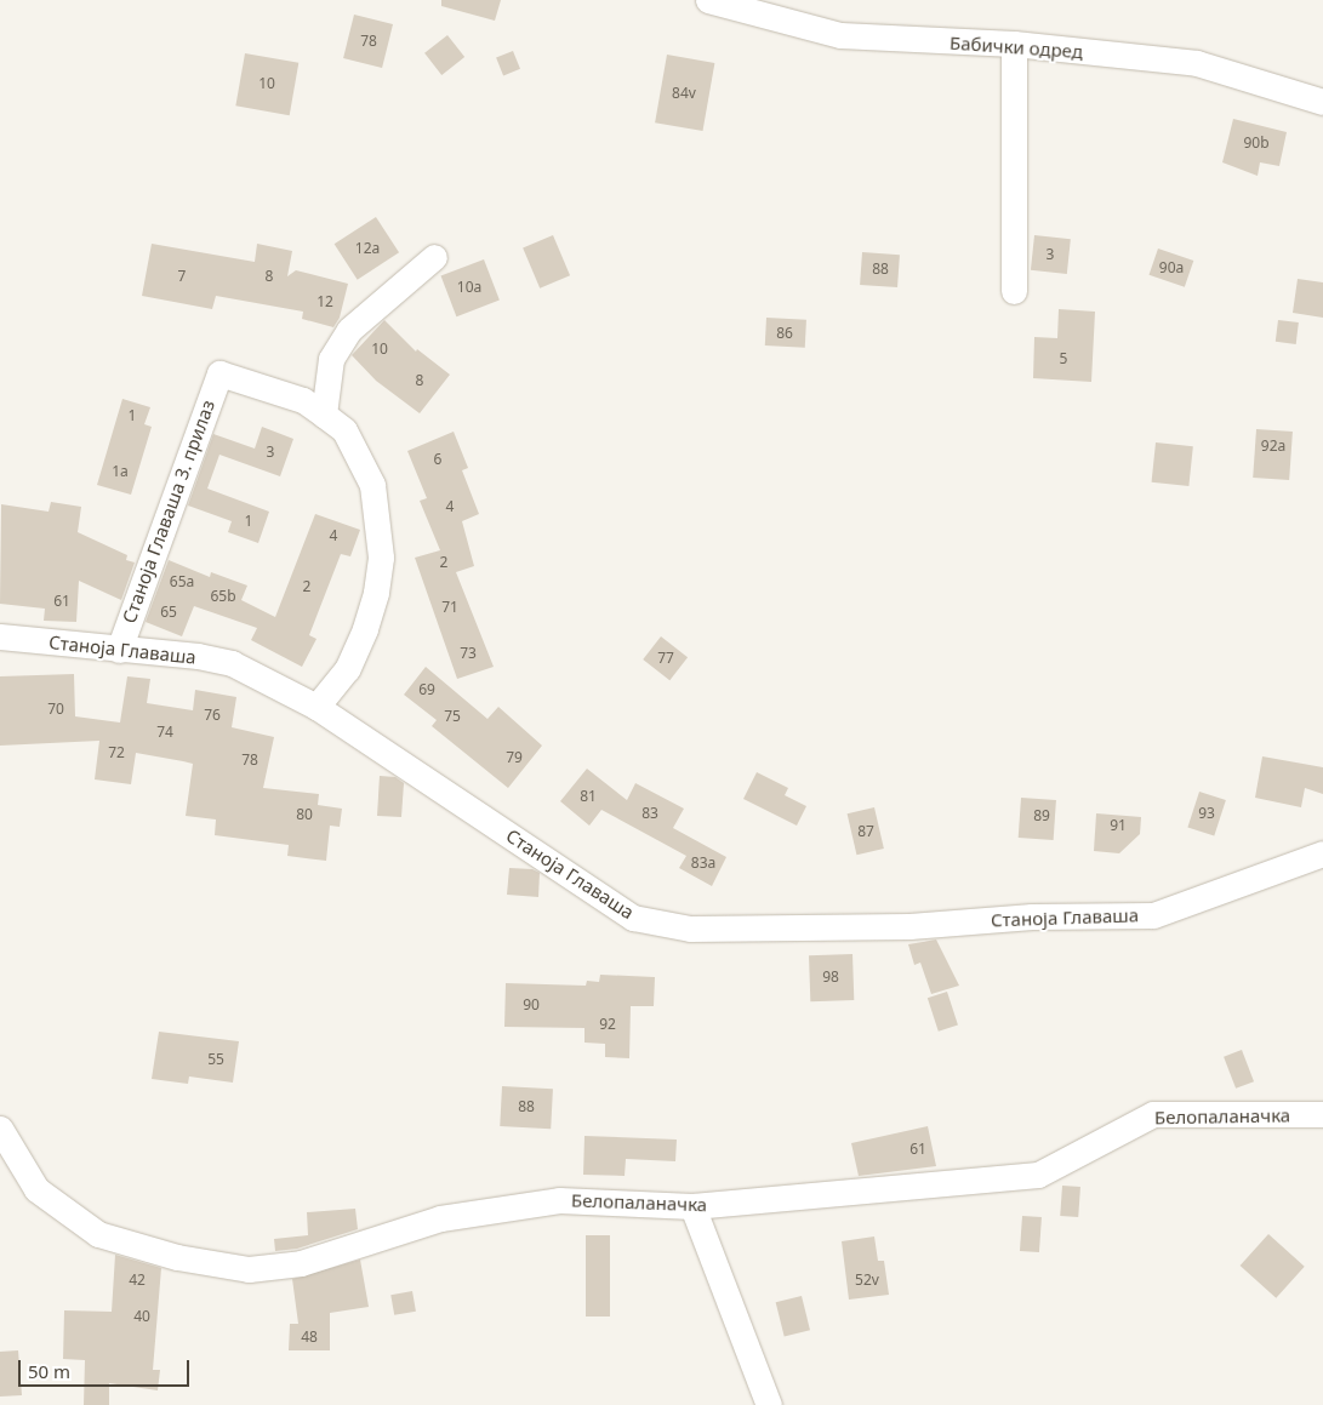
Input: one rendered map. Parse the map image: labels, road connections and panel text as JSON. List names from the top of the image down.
{
  "streets": {
    "street": [
      "Бабички одред",
      "Станоја Главаша 3. прилаз",
      "Станоја Главаша",
      "Белопаланачка"
    ]
  },
  "crossings": [
    ["Станоја Главаша 3. прилаз", "Станоја Главаша"]
  ],
  "house_numbers": [
    "78",
    "10",
    "84v",
    "90b",
    "12a",
    "3",
    "90a",
    "88",
    "7",
    "8",
    "10a",
    "12",
    "86",
    "10",
    "5",
    "8",
    "1",
    "92a",
    "3",
    "6",
    "1a",
    "4",
    "1",
    "4",
    "2",
    "65a",
    "2",
    "65b",
    "61",
    "71",
    "65",
    "73",
    "77",
    "69",
    "70",
    "76",
    "75",
    "74",
    "72",
    "79",
    "78",
    "81",
    "83",
    "93",
    "80",
    "89",
    "91",
    "87",
    "83a",
    "98",
    "90",
    "92",
    "55",
    "88",
    "61",
    "42",
    "52v",
    "40",
    "48"
  ],
  "scale_bar": "50 m"
}
